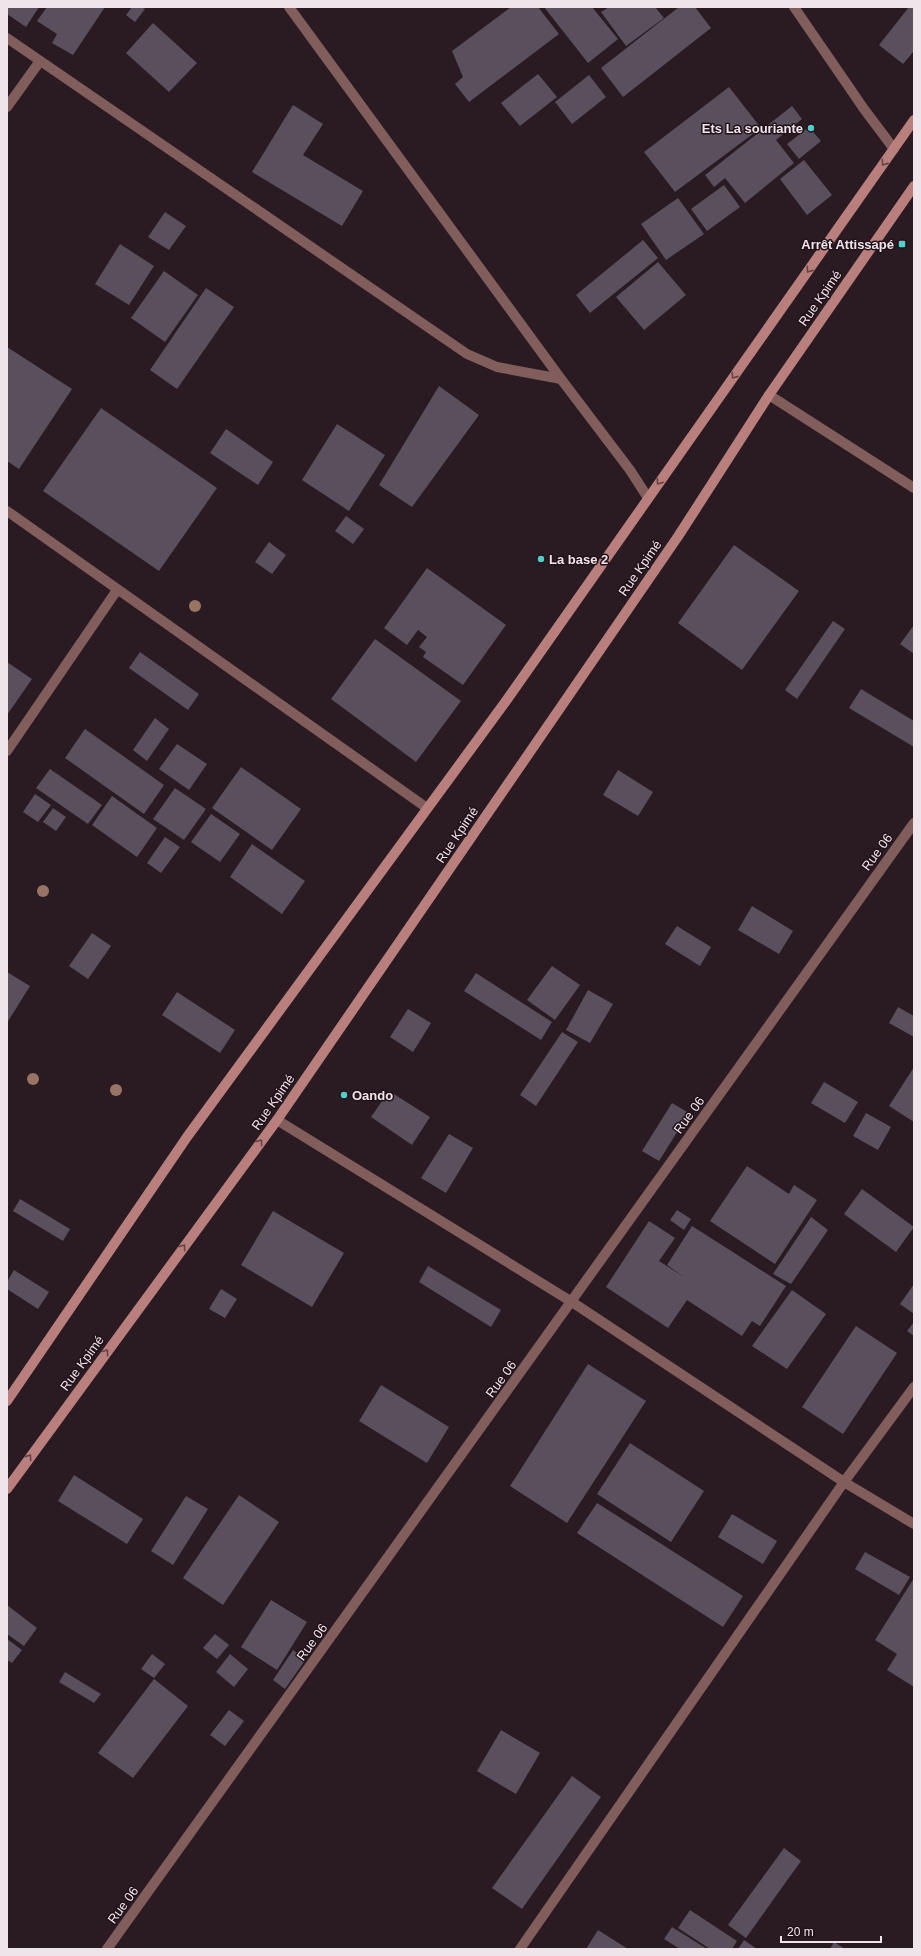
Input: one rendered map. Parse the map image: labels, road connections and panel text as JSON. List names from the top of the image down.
{
  "streets": {
    "main road": ["Rue Kpimé"],
    "street": ["Rue 06"]
  },
  "places": {
    "other": ["Ets La souriante", "La base 2", "Oando"],
    "transit": ["Arrêt Attissapé"]
  },
  "scale_bar": "20 m"
}
